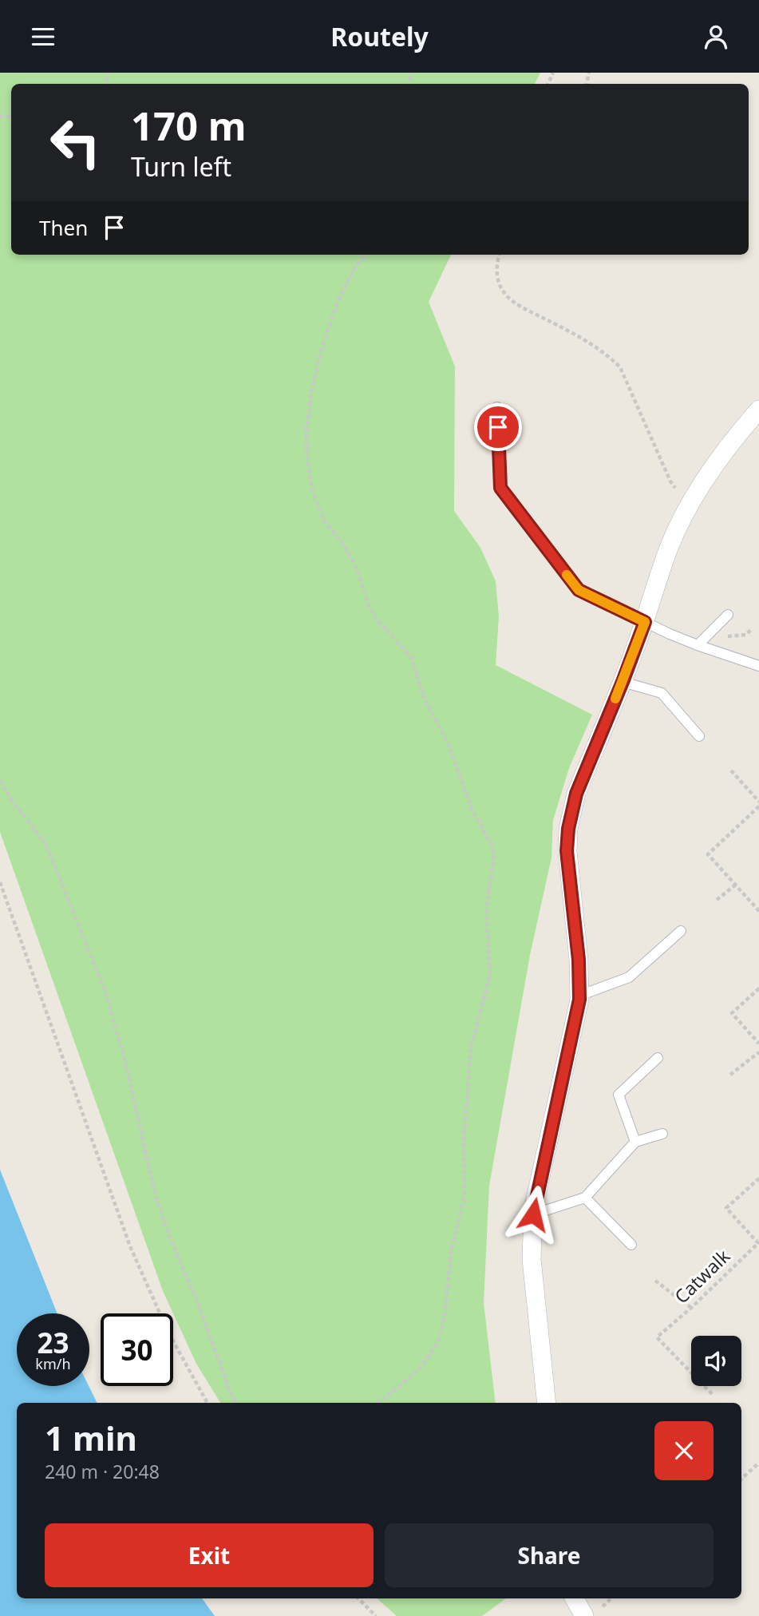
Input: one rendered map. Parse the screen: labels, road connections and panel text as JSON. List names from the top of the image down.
{
  "streets": {
    "path": ["Catwalk"]
  },
  "page": {
    "header": "Routely",
    "turn": ["170 m", "Turn left"],
    "then": "Then",
    "speed": "23 km/h",
    "limit": "30",
    "heading": ["1 min", "240 m · 20:48"],
    "buttons": ["Exit", "Share"]
  }
}
